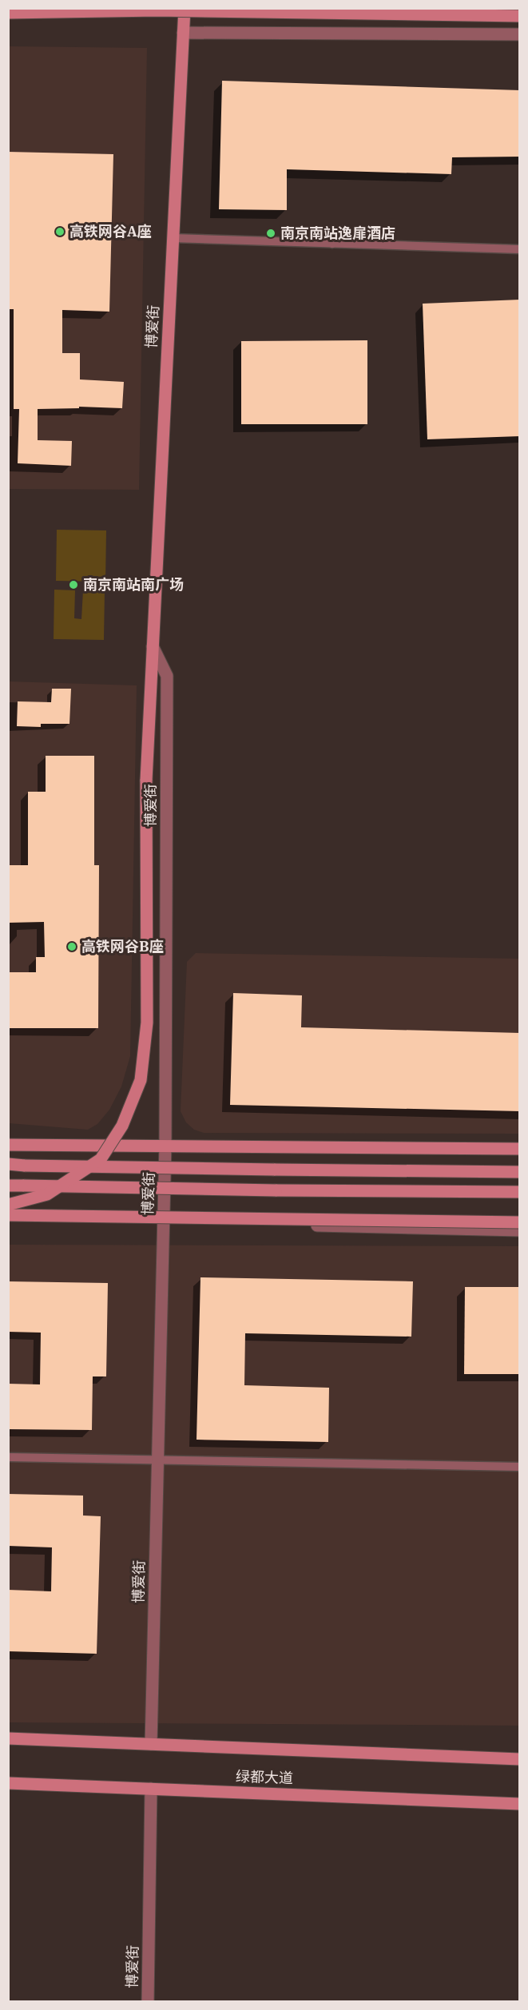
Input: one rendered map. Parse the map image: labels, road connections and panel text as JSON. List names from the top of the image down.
{
  "streets": {
    "main road": ["博爱街", "绿都大道"]
  },
  "crossings": [
    ["博爱街", "绿都大道"]
  ],
  "places": [
    "高铁网谷A座",
    "南京南站逸扉酒店",
    "南京南站南广场",
    "高铁网谷B座"
  ]
}
